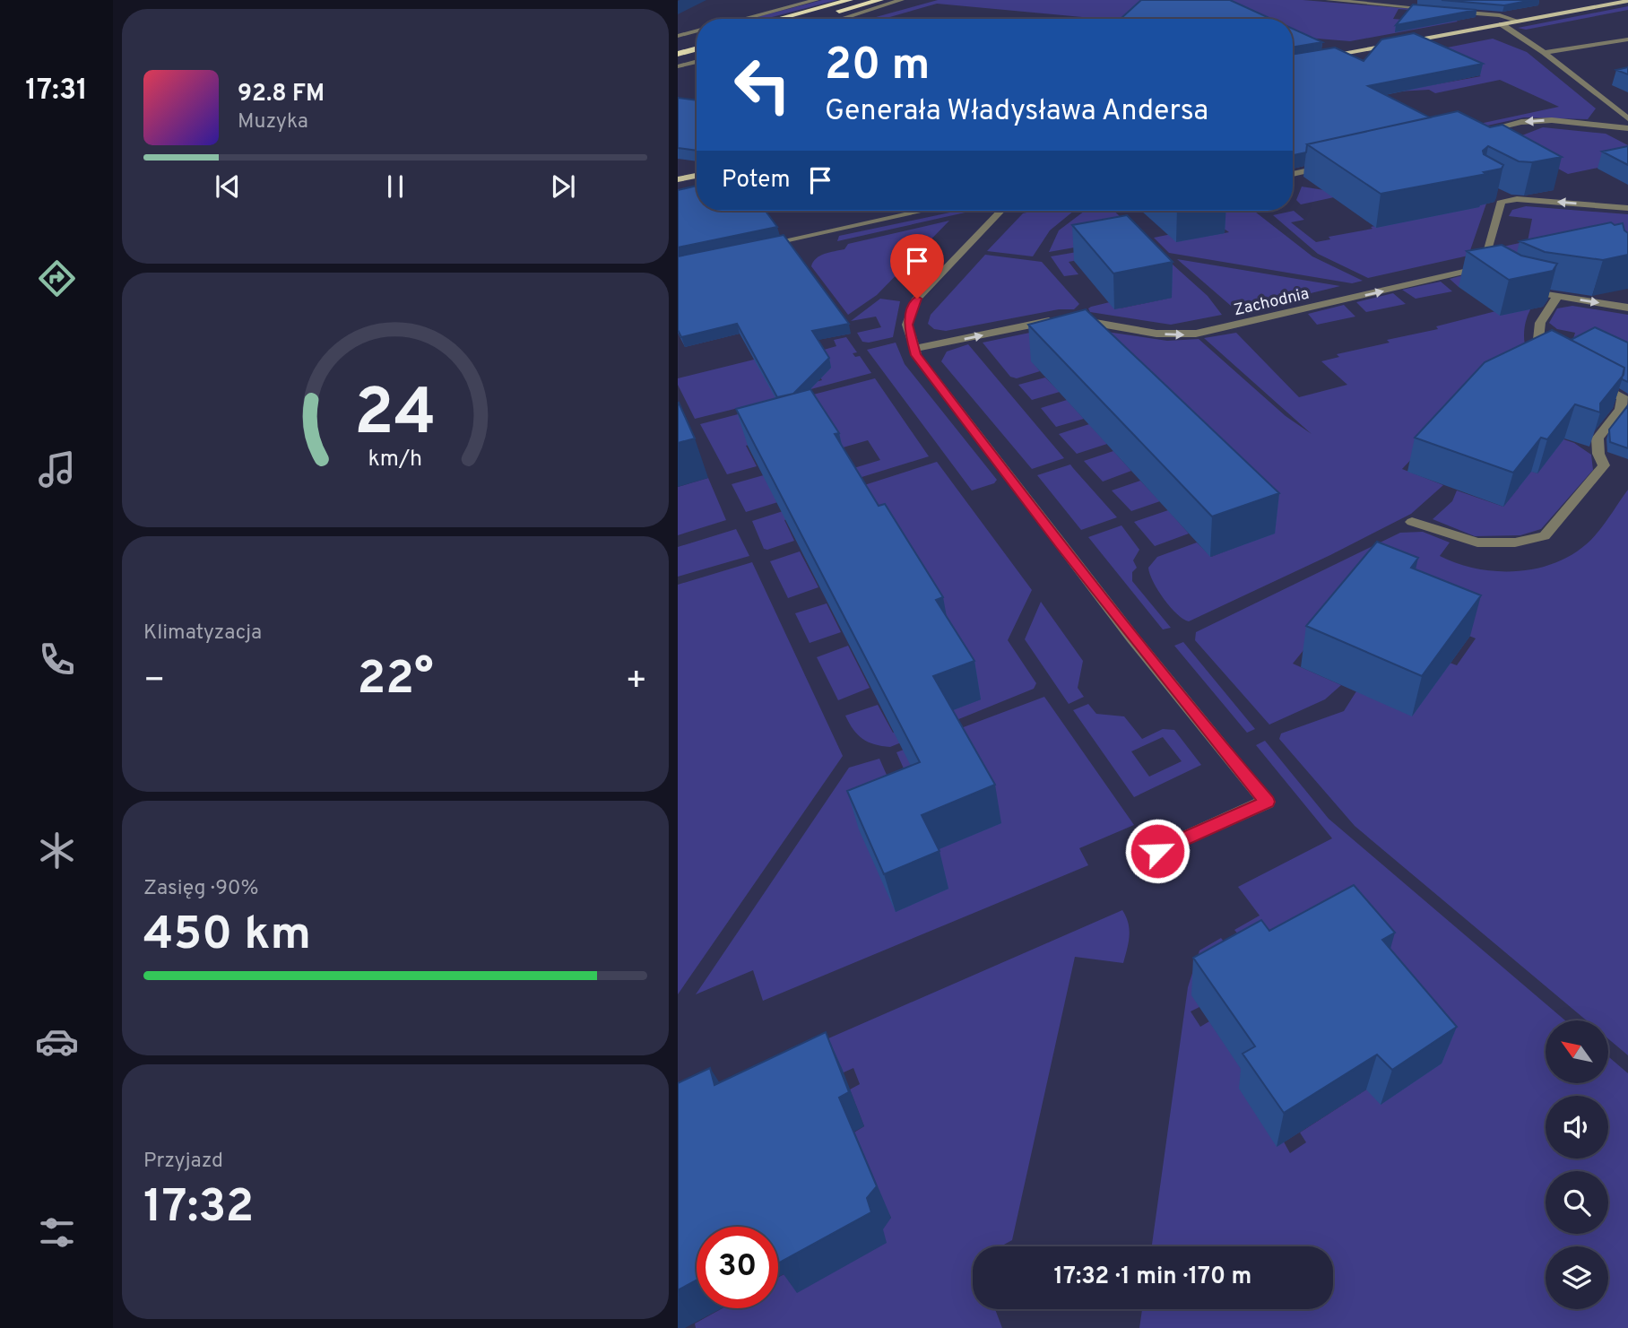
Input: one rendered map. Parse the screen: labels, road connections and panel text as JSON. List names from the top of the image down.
{
  "streets": {
    "street": ["Zachodnia"]
  },
  "north": "top left",
  "page": {
    "tabs": "17:31",
    "turn": ["20 m", "Generała Władysława Andersa"],
    "song": ["92.8 FM", "Muzyka"],
    "then": "Potem",
    "tile": [
      "Klimatyzacja",
      ["Zasięg · 90%", "450 km"],
      ["Przyjazd", "17:32"]
    ],
    "heat": ["−", "22°", "+"],
    "limit": "30",
    "trip": "17:32 · 1 min · 170 m",
    "gauge": ["24", "km/h"]
  }
}
